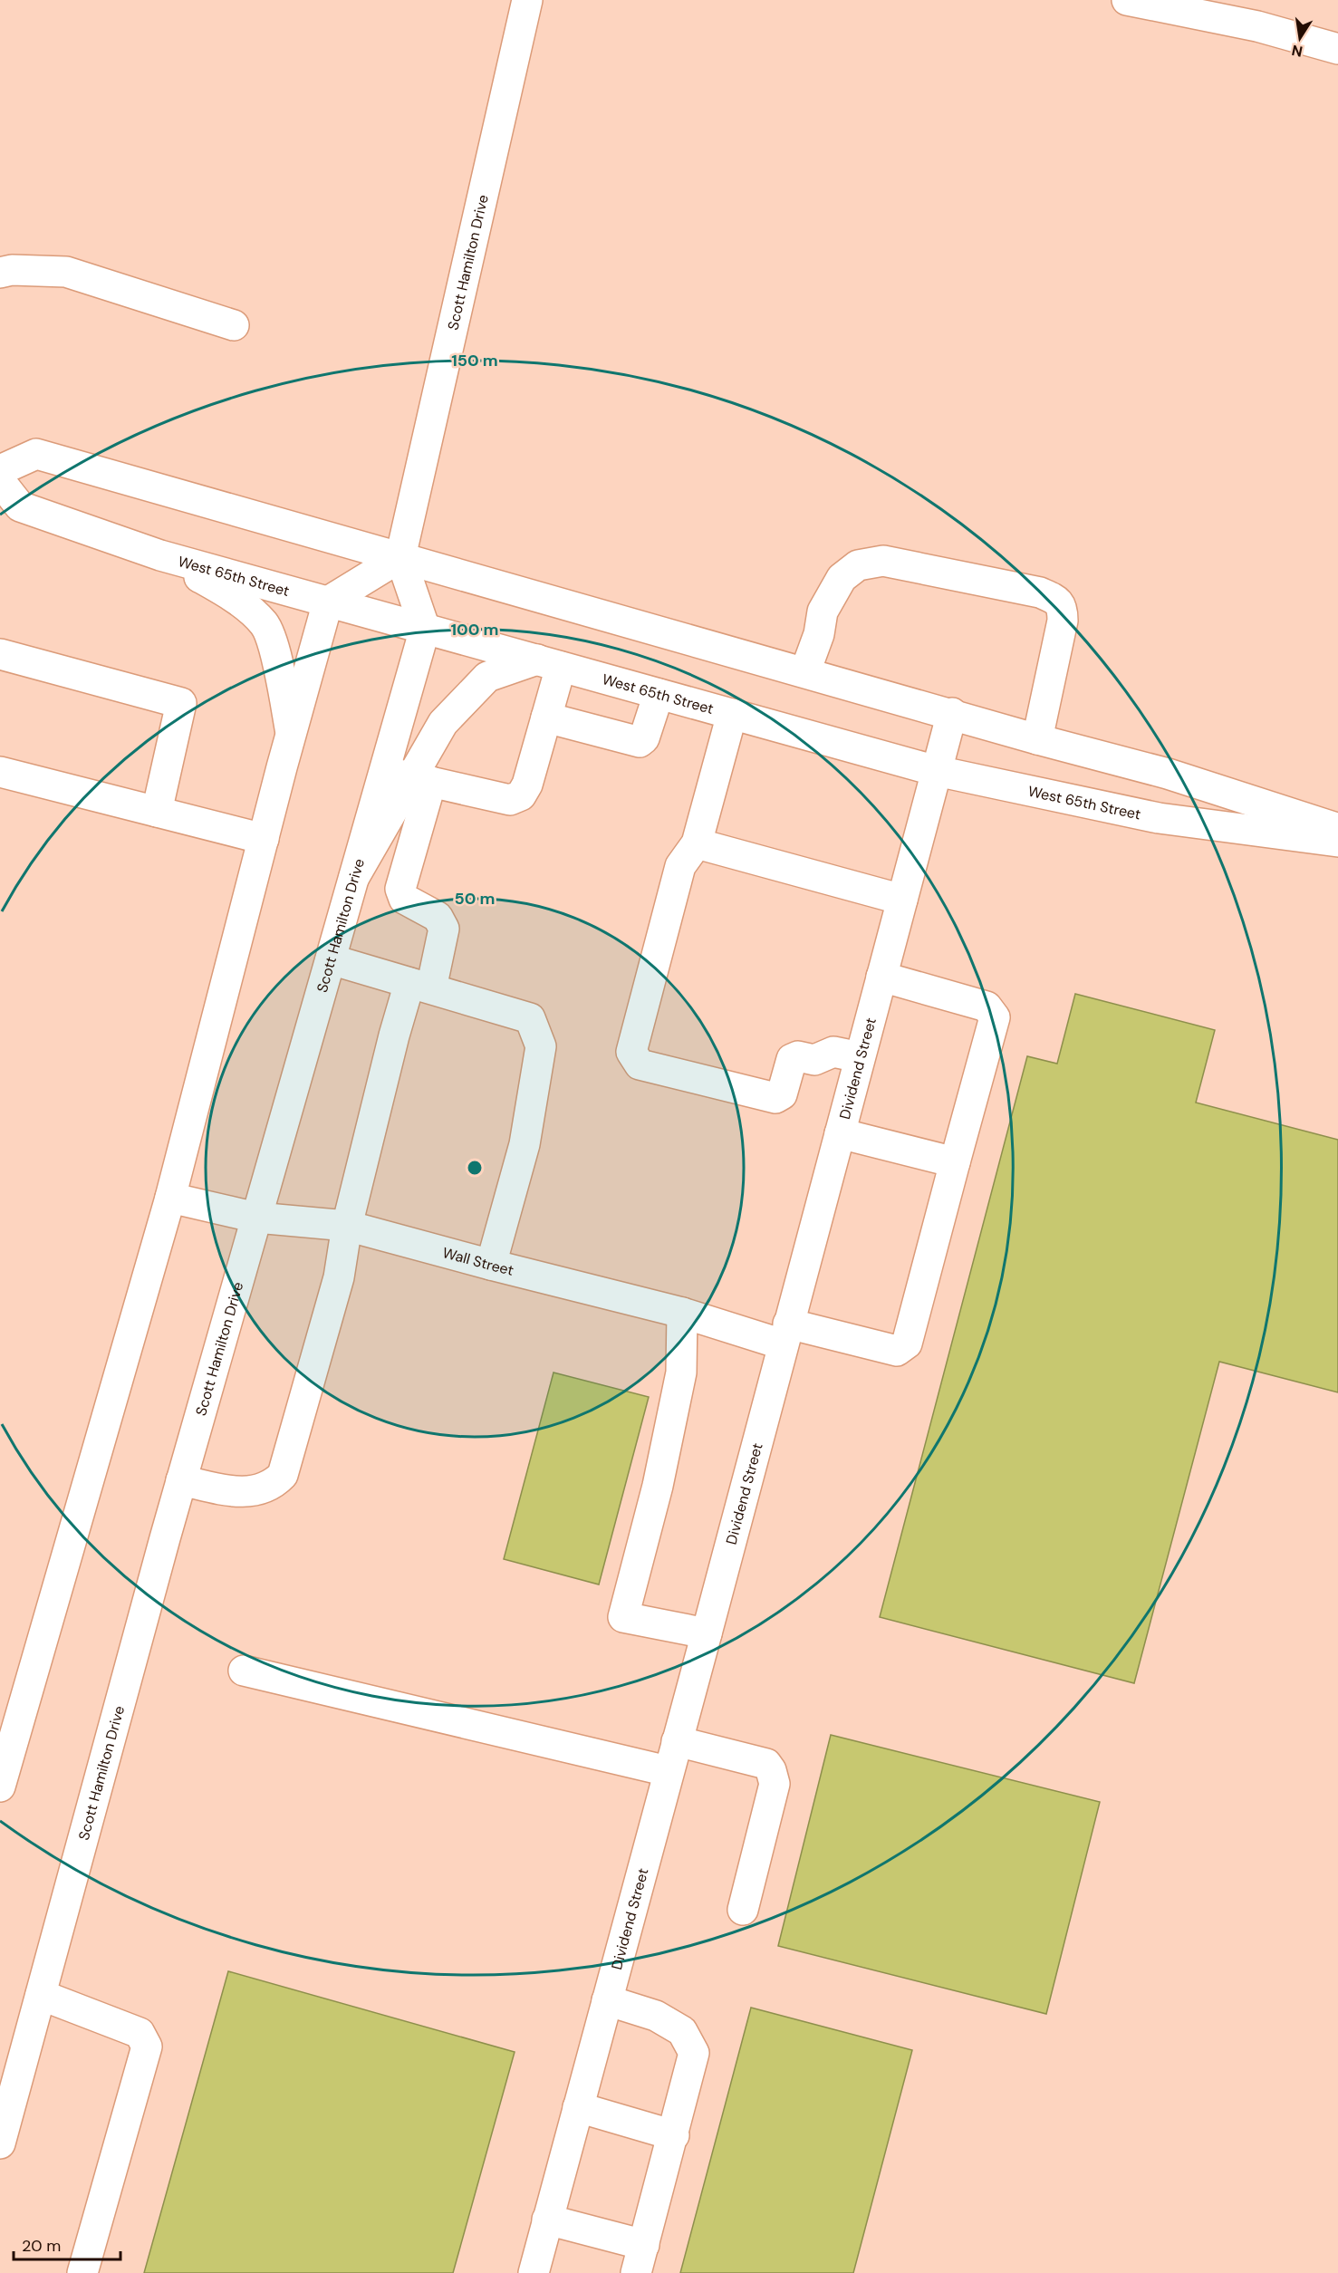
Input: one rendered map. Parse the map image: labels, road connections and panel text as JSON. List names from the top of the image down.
{
  "streets": {
    "street": [
      "Scott Hamilton Drive",
      "West 65th Street",
      "Dividend Street",
      "Wall Street"
    ]
  },
  "crossings": [
    ["Scott Hamilton Drive", "Wall Street"],
    ["West 65th Street", "Dividend Street"],
    ["Dividend Street", "Wall Street"]
  ],
  "scale_bar": "20 m",
  "north": "bottom",
  "rings": ["150 m", "100 m", "50 m"]
}
